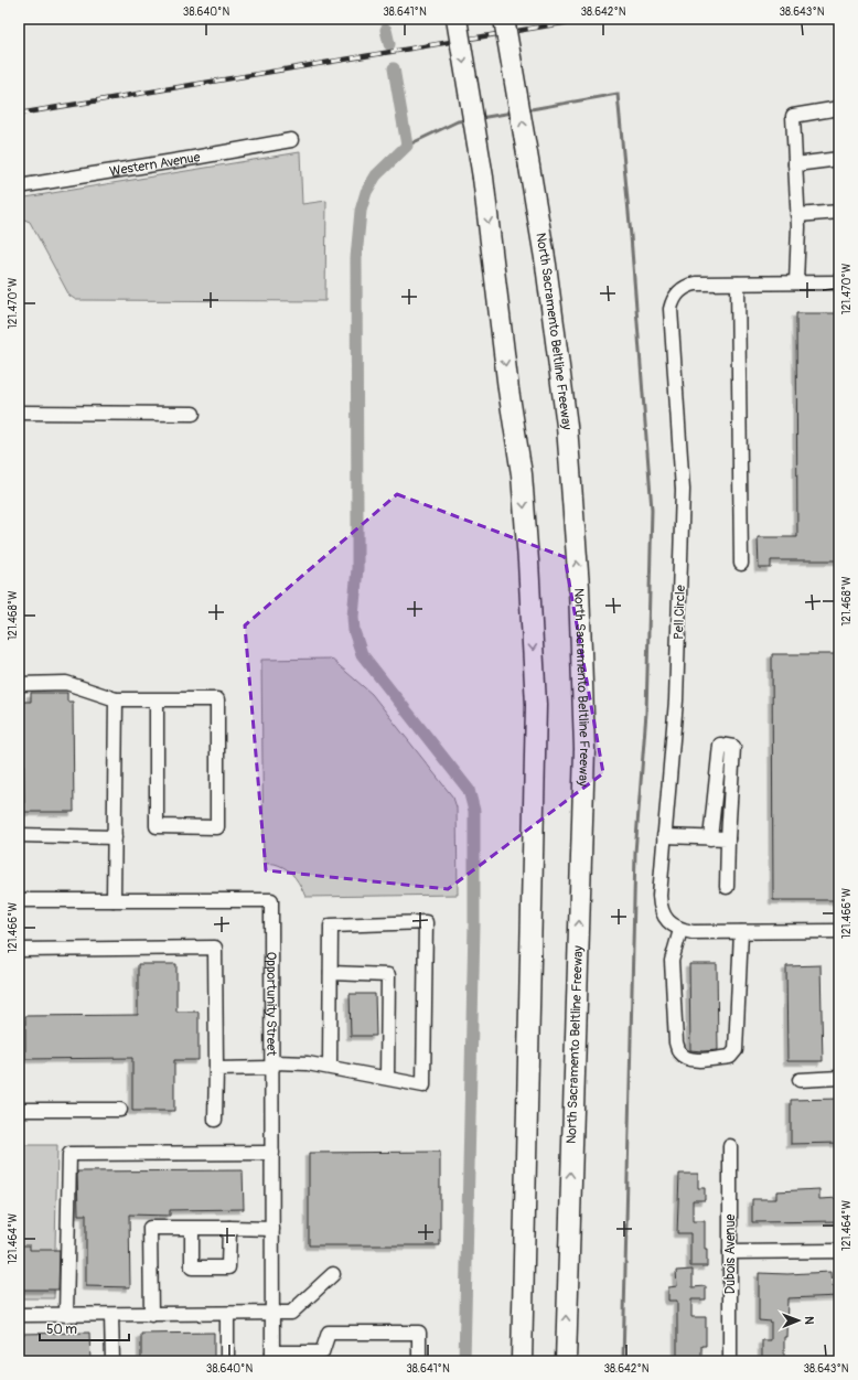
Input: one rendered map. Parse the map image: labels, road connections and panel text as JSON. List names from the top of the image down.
{
  "streets": {
    "highway": ["North Sacramento Beltline Freeway"],
    "street": [
      "Western Avenue",
      "Pell Circle",
      "Opportunity Street",
      "Dubois Avenue"
    ]
  },
  "scale_bar": "50 m",
  "north": "right",
  "coordinates": [
    "38.640°N",
    "38.641°N",
    "38.642°N",
    "38.643°N",
    "121.470°W",
    "121.468°W",
    "121.466°W",
    "121.464°W"
  ]
}
